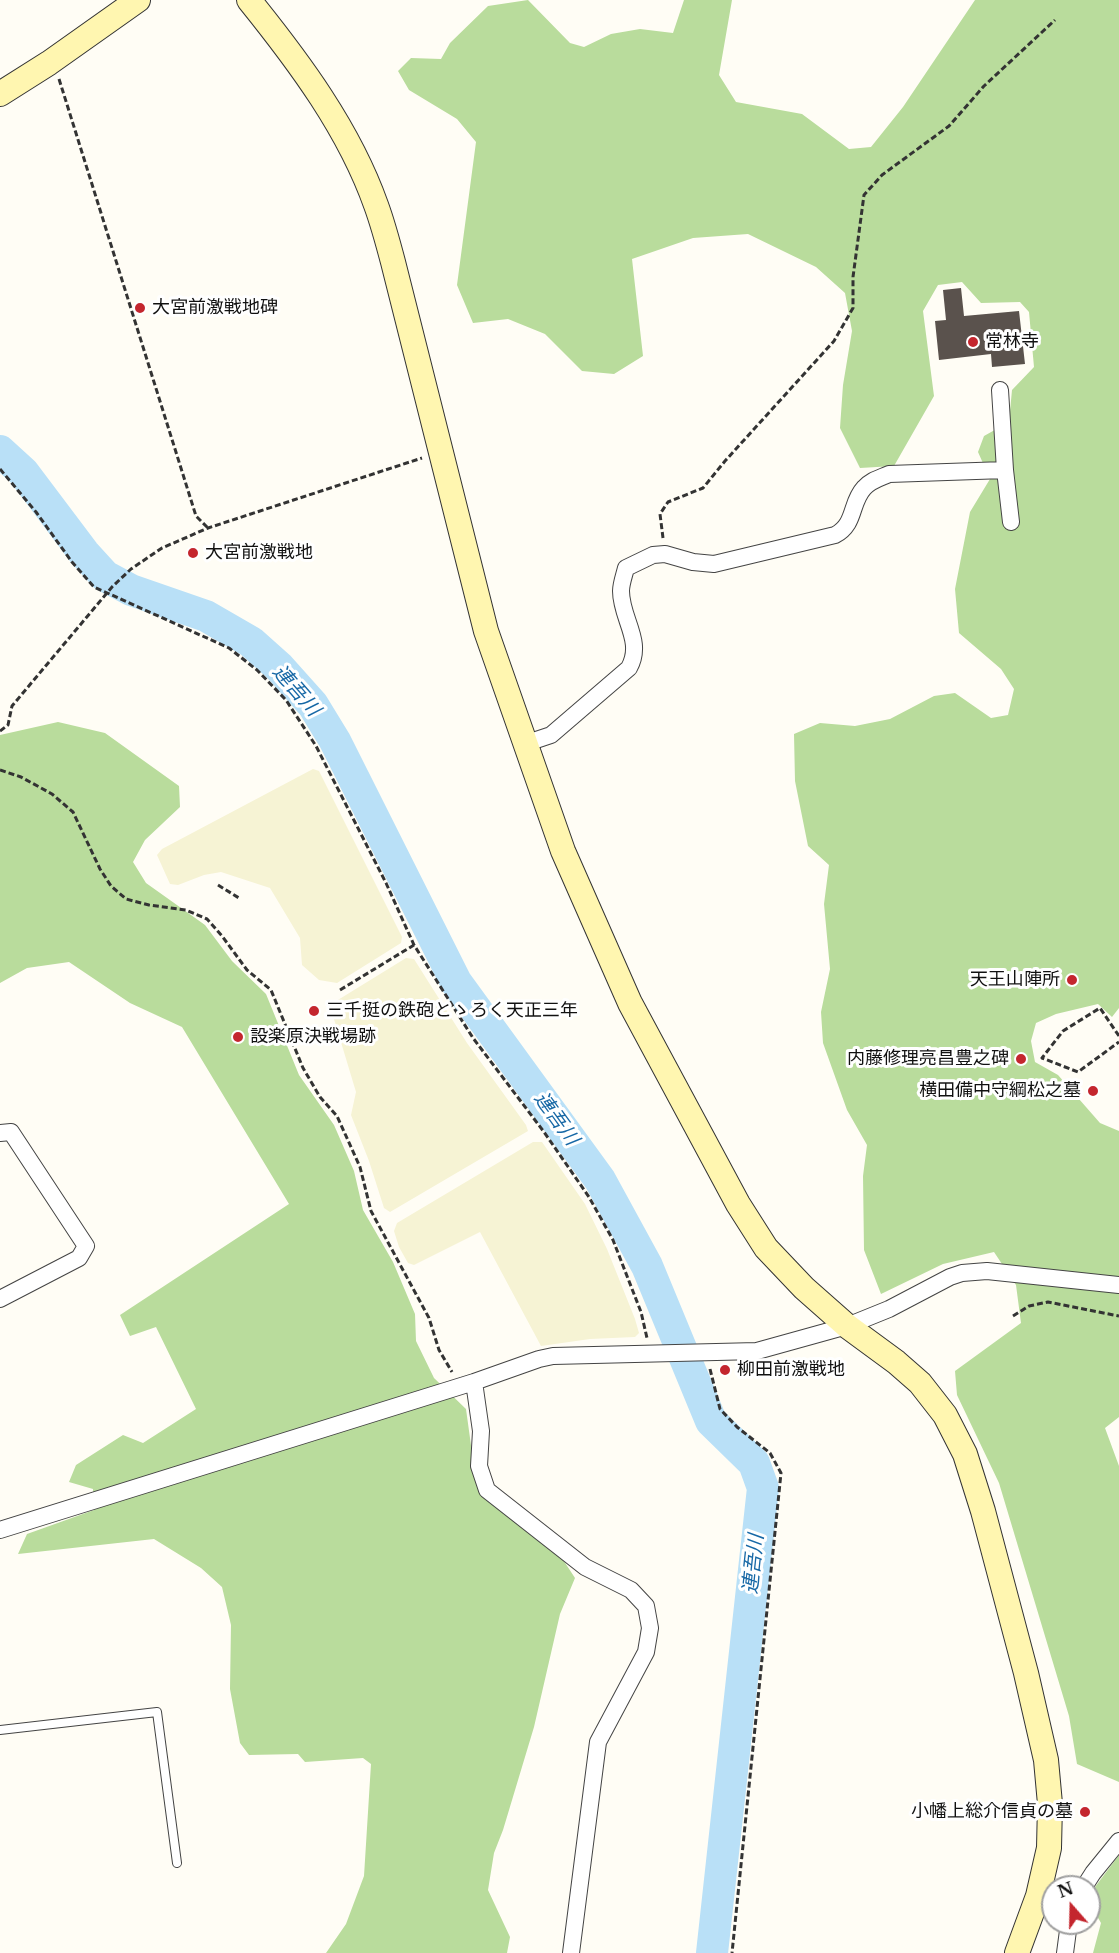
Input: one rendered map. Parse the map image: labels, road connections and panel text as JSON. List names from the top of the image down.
{
  "water": ["連吾川"],
  "places": [
    "大宮前激戦地碑",
    "常林寺",
    "大宮前激戦地",
    "天王山陣所",
    "三千挺の鉄砲とゝろく天正三年",
    "設楽原決戦場跡",
    "内藤修理亮昌豊之碑",
    "横田備中守綱松之墓",
    "柳田前激戦地",
    "小幡上総介信貞の墓"
  ],
  "north": "top"
}
